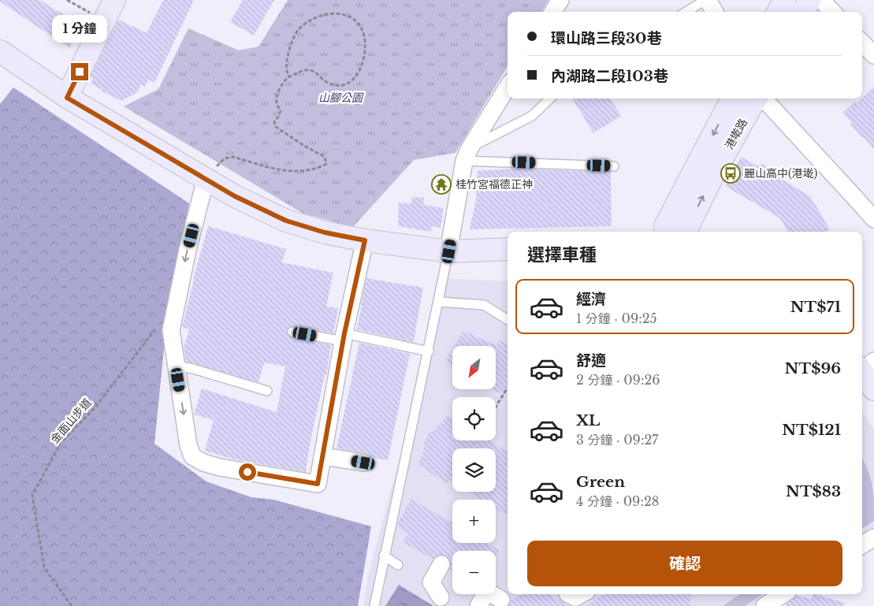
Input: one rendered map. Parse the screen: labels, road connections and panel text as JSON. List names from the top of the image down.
{
  "streets": {
    "street": ["港墘路"],
    "path": ["金面山步道"]
  },
  "parks": ["山腳公園"],
  "places": {
    "bus stop": ["麗山高中(港墘)"],
    "temple": ["桂竹宮福德正神"]
  },
  "north": "bottom left",
  "page": {
    "banner": ["環山路三段30巷", "內湖路二段103巷"],
    "bubble": "1 分鐘",
    "heading": "選擇車種",
    "list": [
      {
        "name": "經濟",
        "note": "1 分鐘 · 09:25",
        "value": "NT$71"
      },
      {
        "name": "舒適",
        "note": "2 分鐘 · 09:26",
        "value": "NT$96"
      },
      {
        "name": "XL",
        "note": "3 分鐘 · 09:27",
        "value": "NT$121"
      },
      {
        "name": "Green",
        "note": "4 分鐘 · 09:28",
        "value": "NT$83"
      }
    ],
    "map_buttons": ["+", "−"],
    "buttons": "確認"
  }
}
